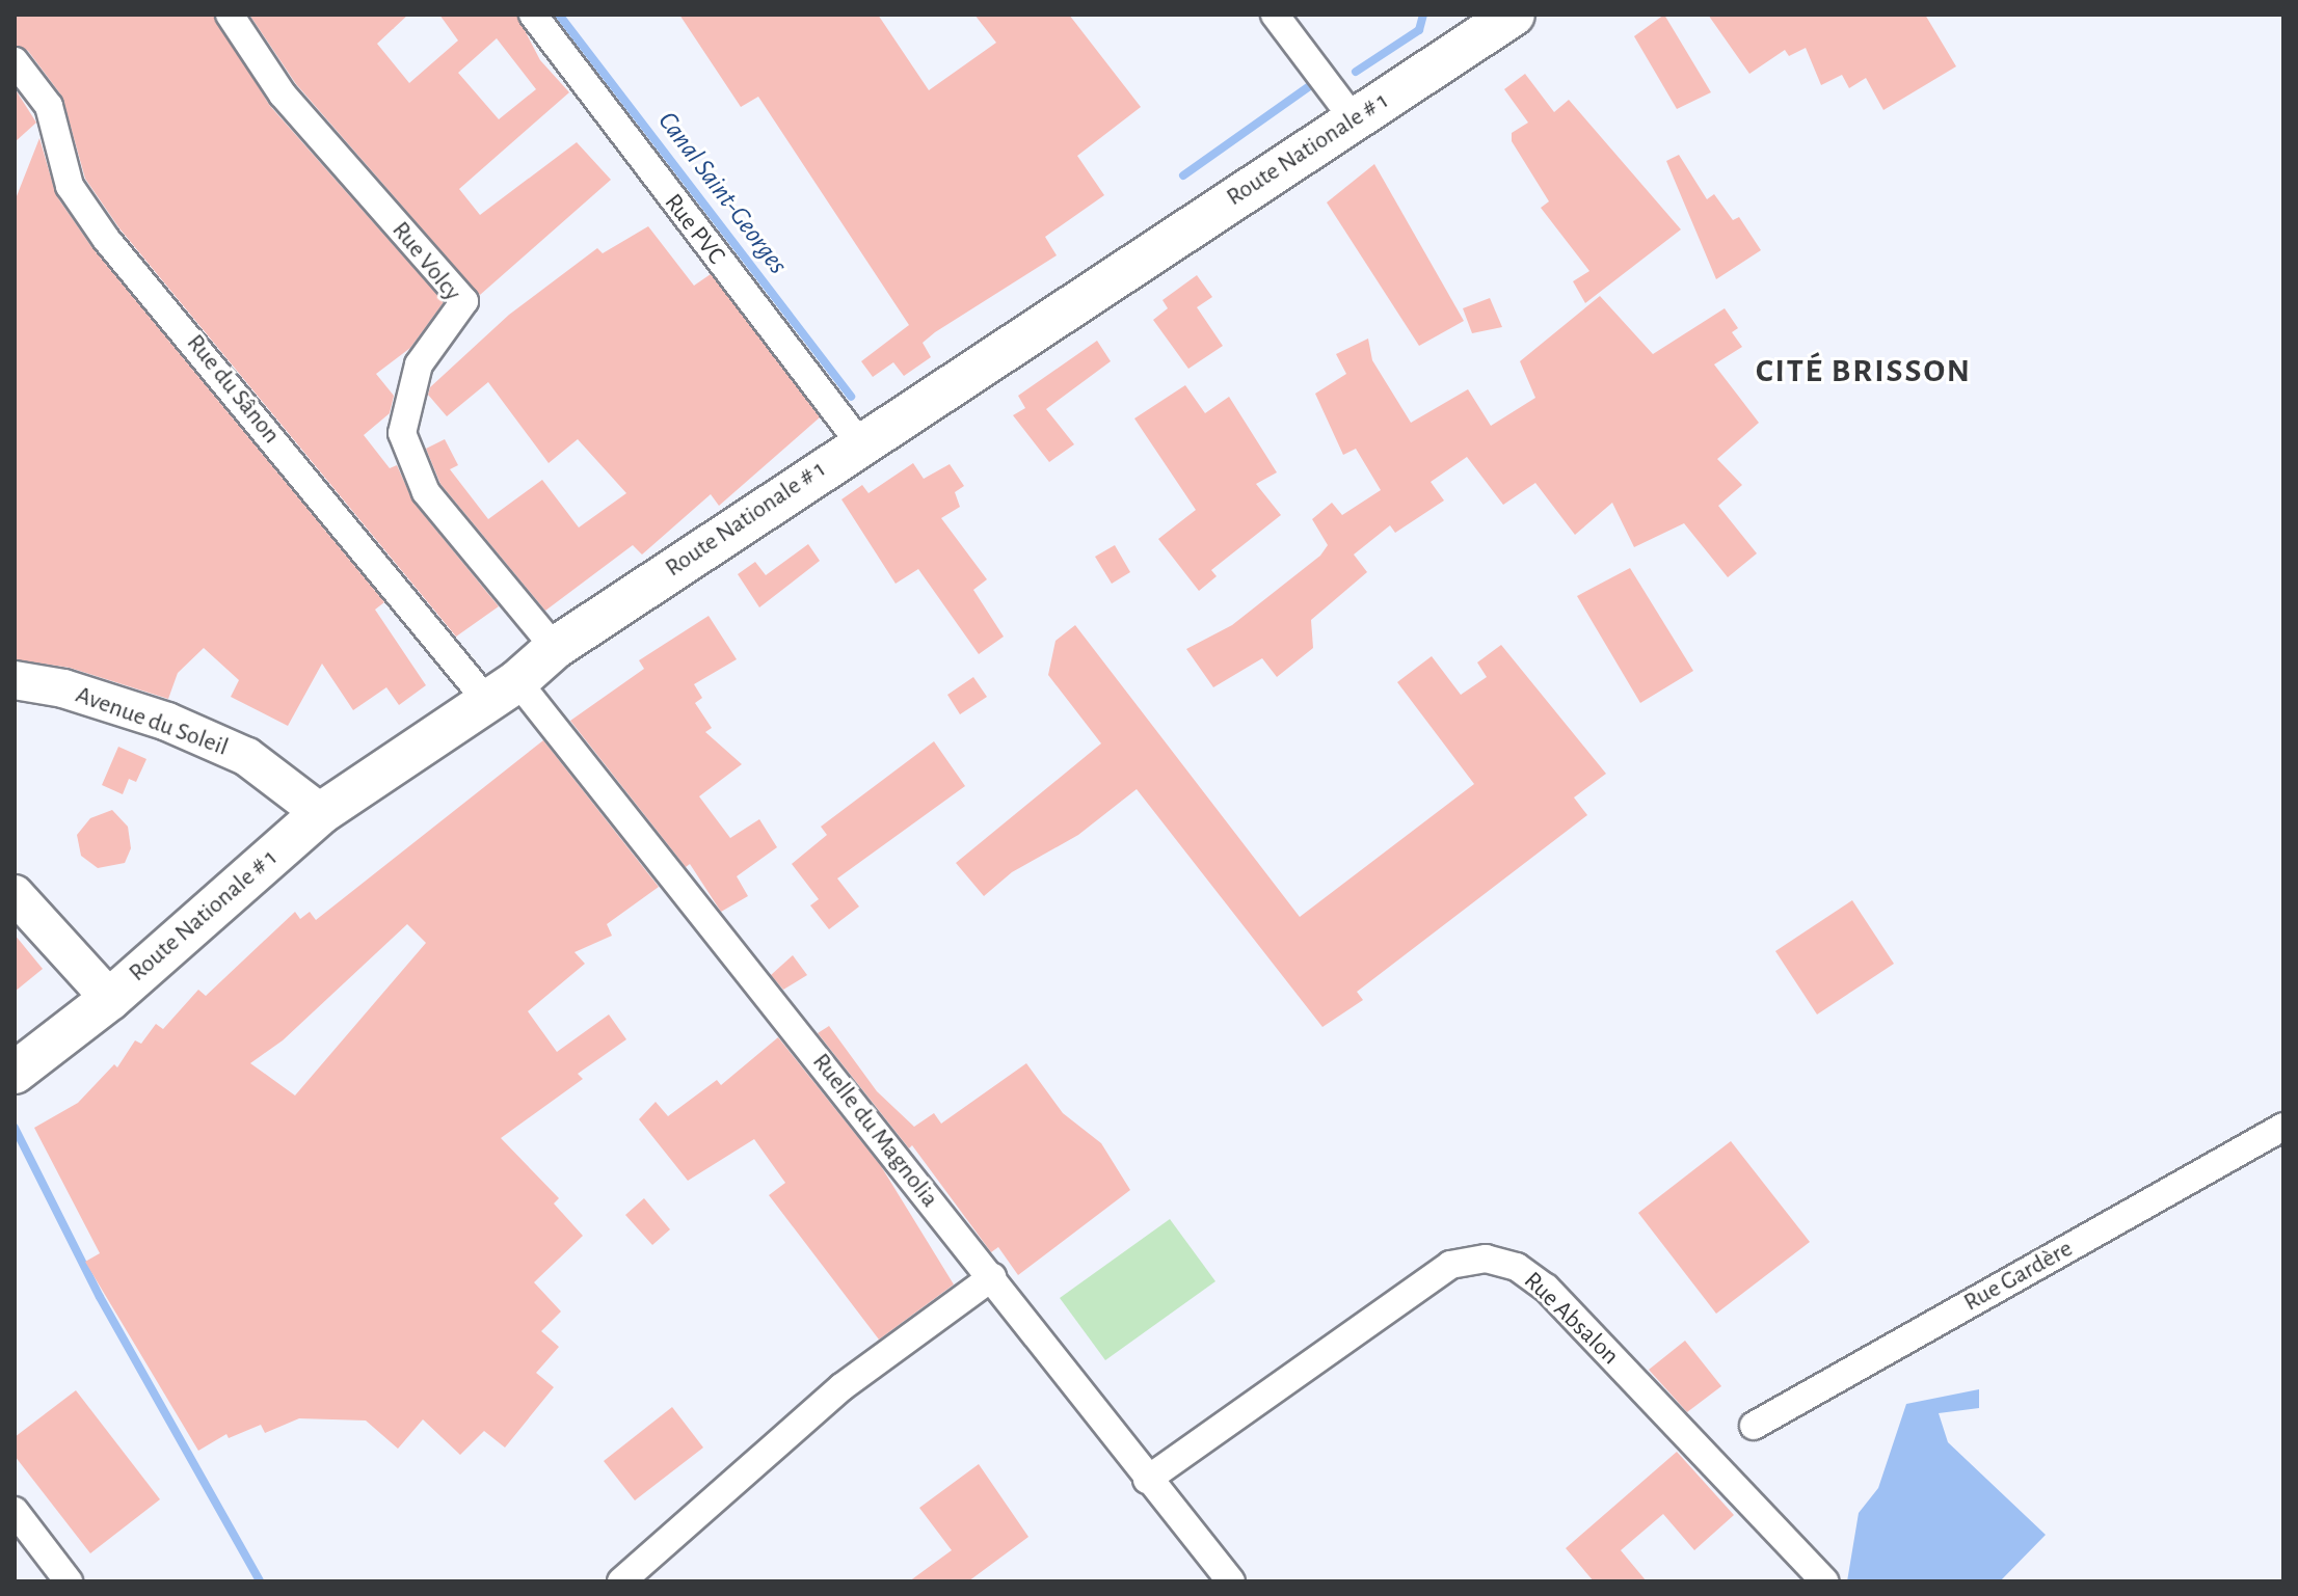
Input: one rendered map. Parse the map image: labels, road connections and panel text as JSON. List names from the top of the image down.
{
  "streets": {
    "main road": ["Route Nationale # 1", "Avenue du Soleil"],
    "street": [
      "Rue PVC",
      "Rue Volcy",
      "Rue du Sânon",
      "Ruelle du Magnolia",
      "Rue Gardère",
      "Rue Absalon"
    ]
  },
  "crossings": [
    ["Route Nationale # 1", "Rue PVC"],
    ["Route Nationale # 1", "Rue Volcy"],
    ["Route Nationale # 1", "Rue du Sânon"],
    ["Route Nationale # 1", "Avenue du Soleil"],
    ["Route Nationale # 1", "Ruelle du Magnolia"],
    ["Rue du Sânon", "Ruelle du Magnolia"],
    ["Ruelle du Magnolia", "Rue Absalon"]
  ],
  "districts": ["CITÉ BRISSON"],
  "water": ["Canal Saint-Georges"]
}
